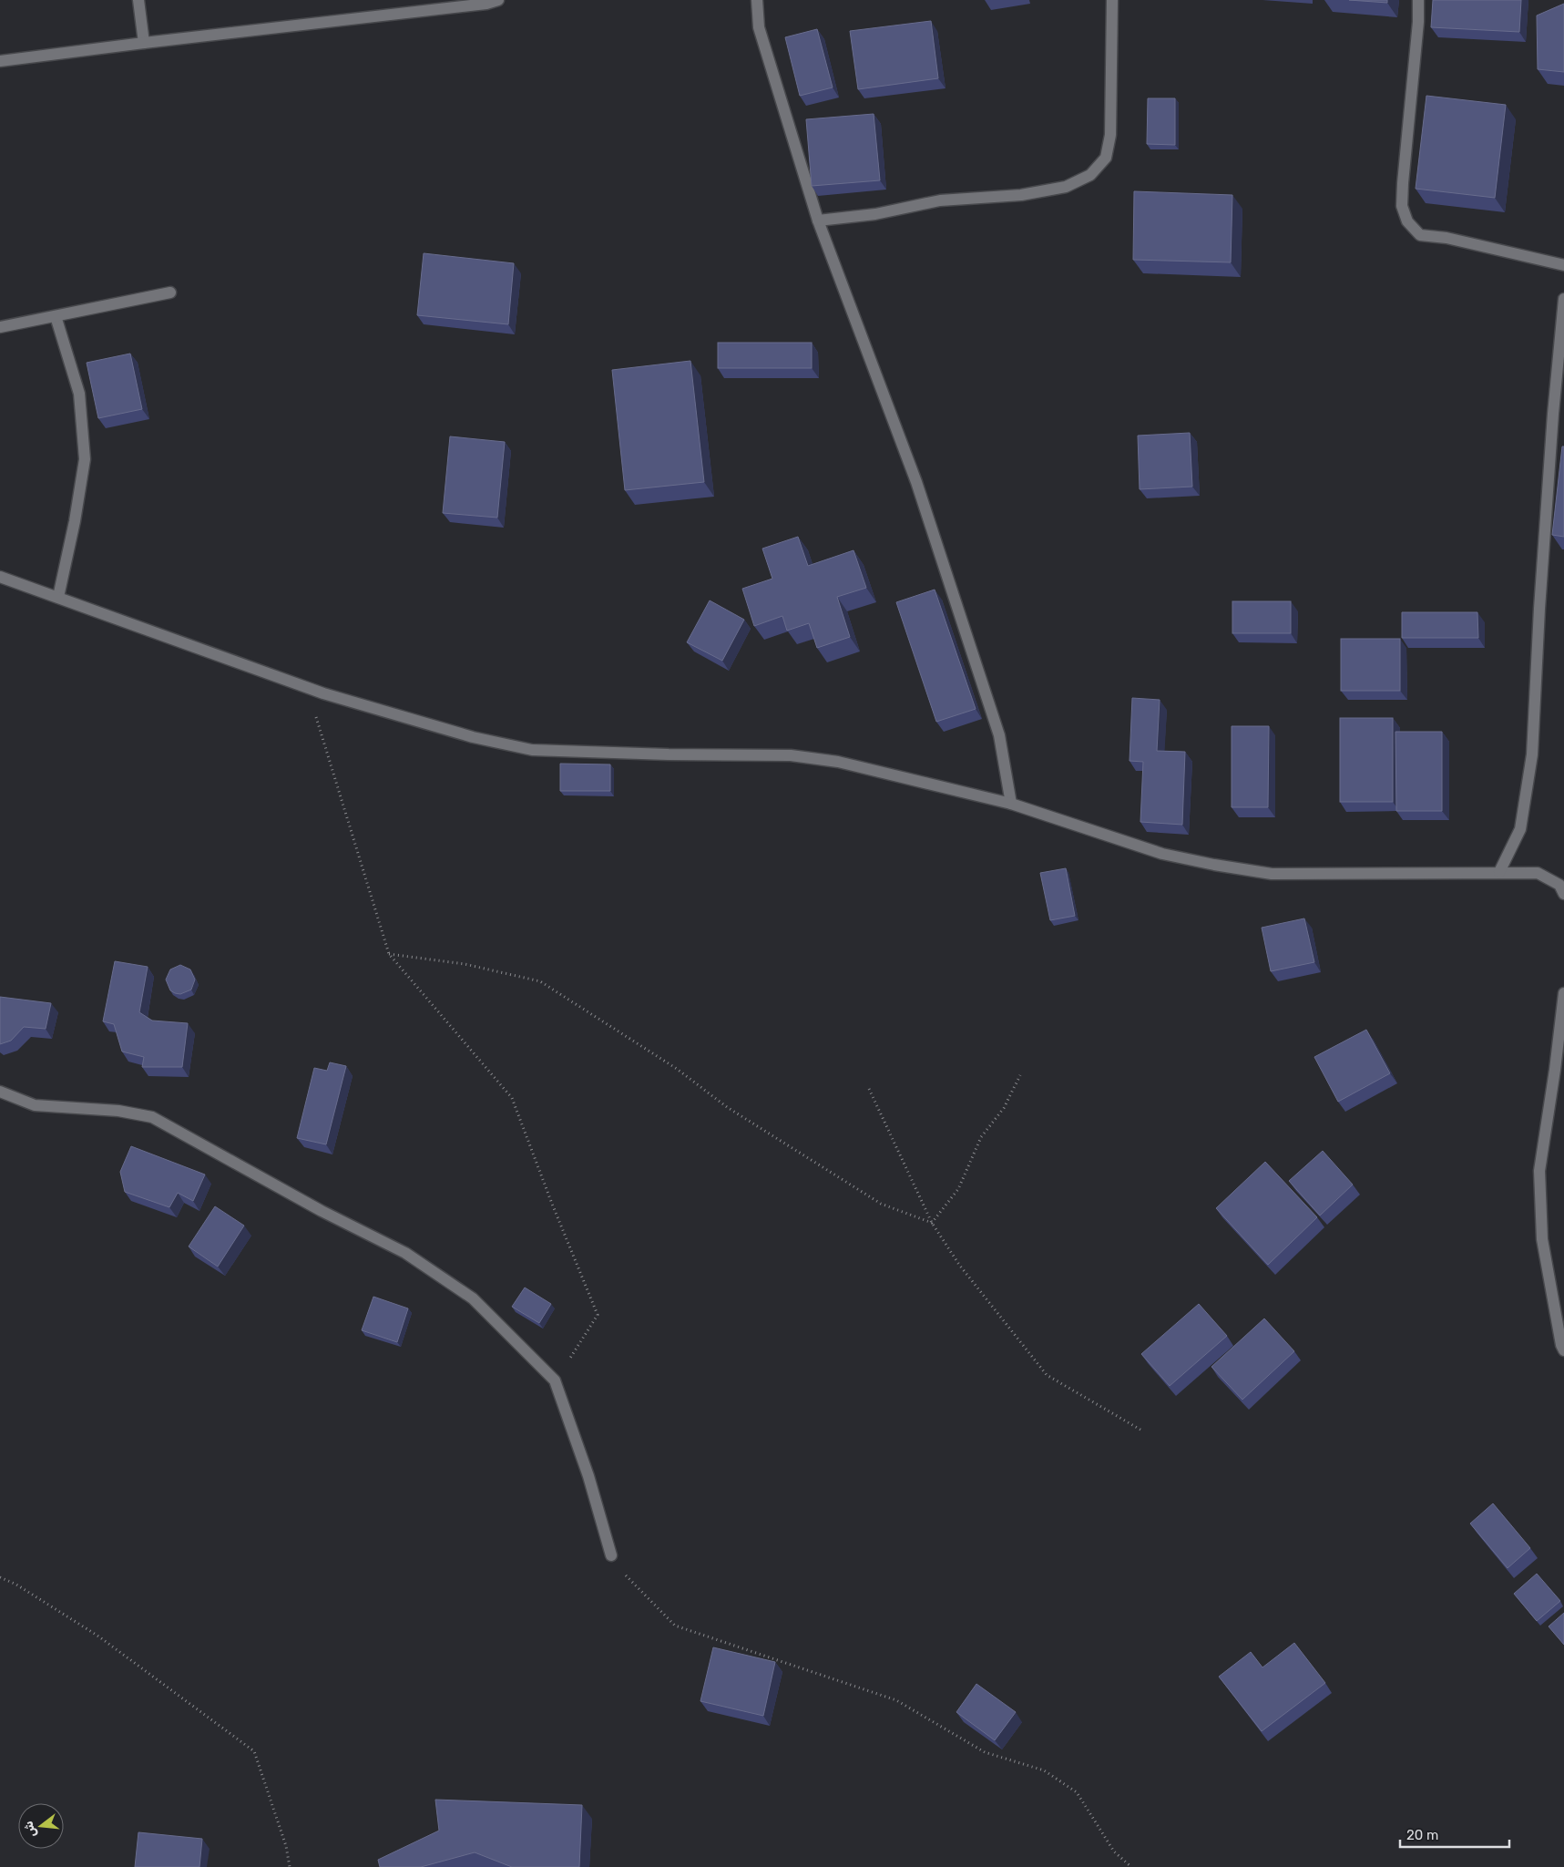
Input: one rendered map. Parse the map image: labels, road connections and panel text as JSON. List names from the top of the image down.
{
  "scale_bar": "20 m",
  "north": "left"
}
